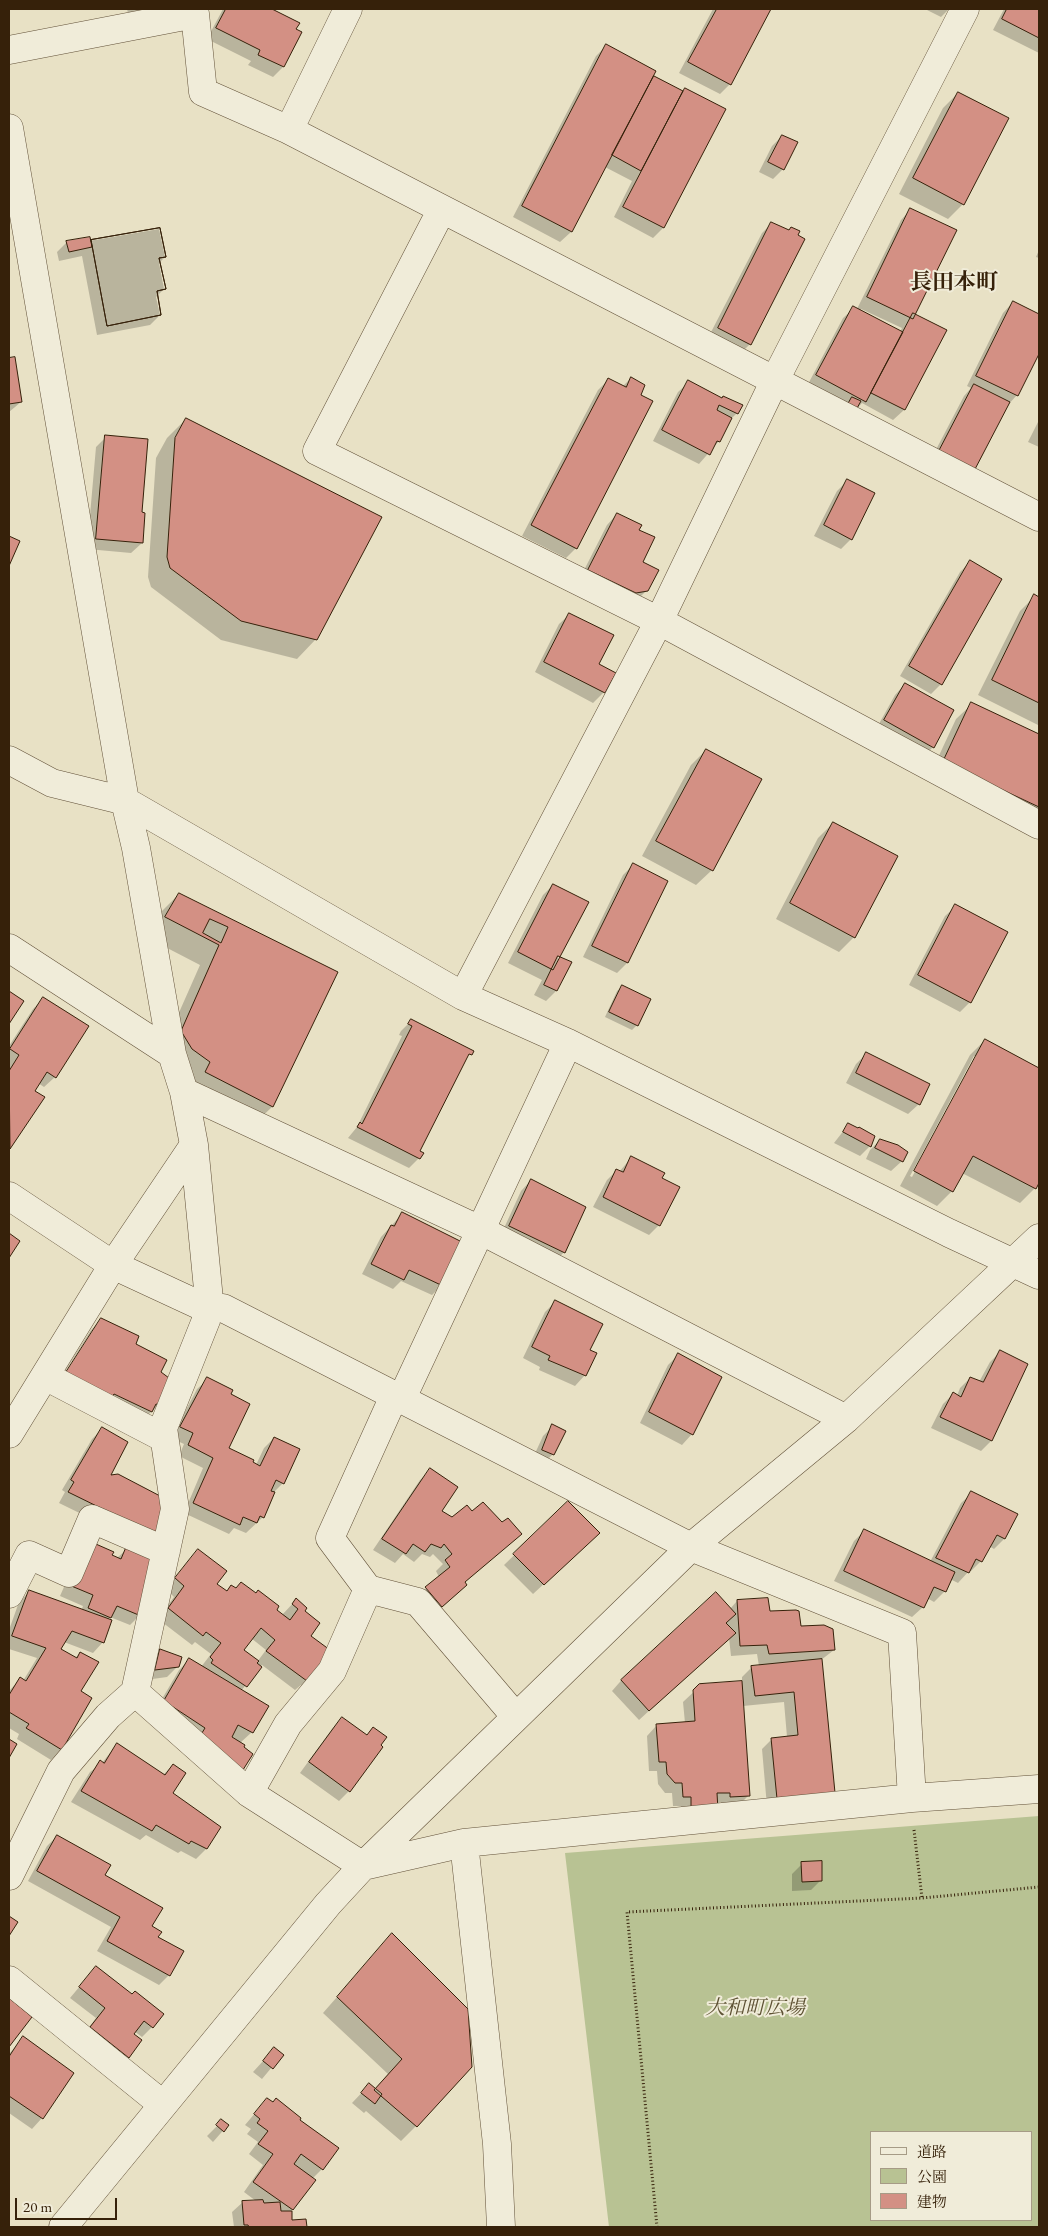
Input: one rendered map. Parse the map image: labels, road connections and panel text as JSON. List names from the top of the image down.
{
  "districts": ["長田本町"],
  "parks": ["大和町広場"],
  "legend": ["道路", "公園", "建物"],
  "scale_bar": "20 m"
}
